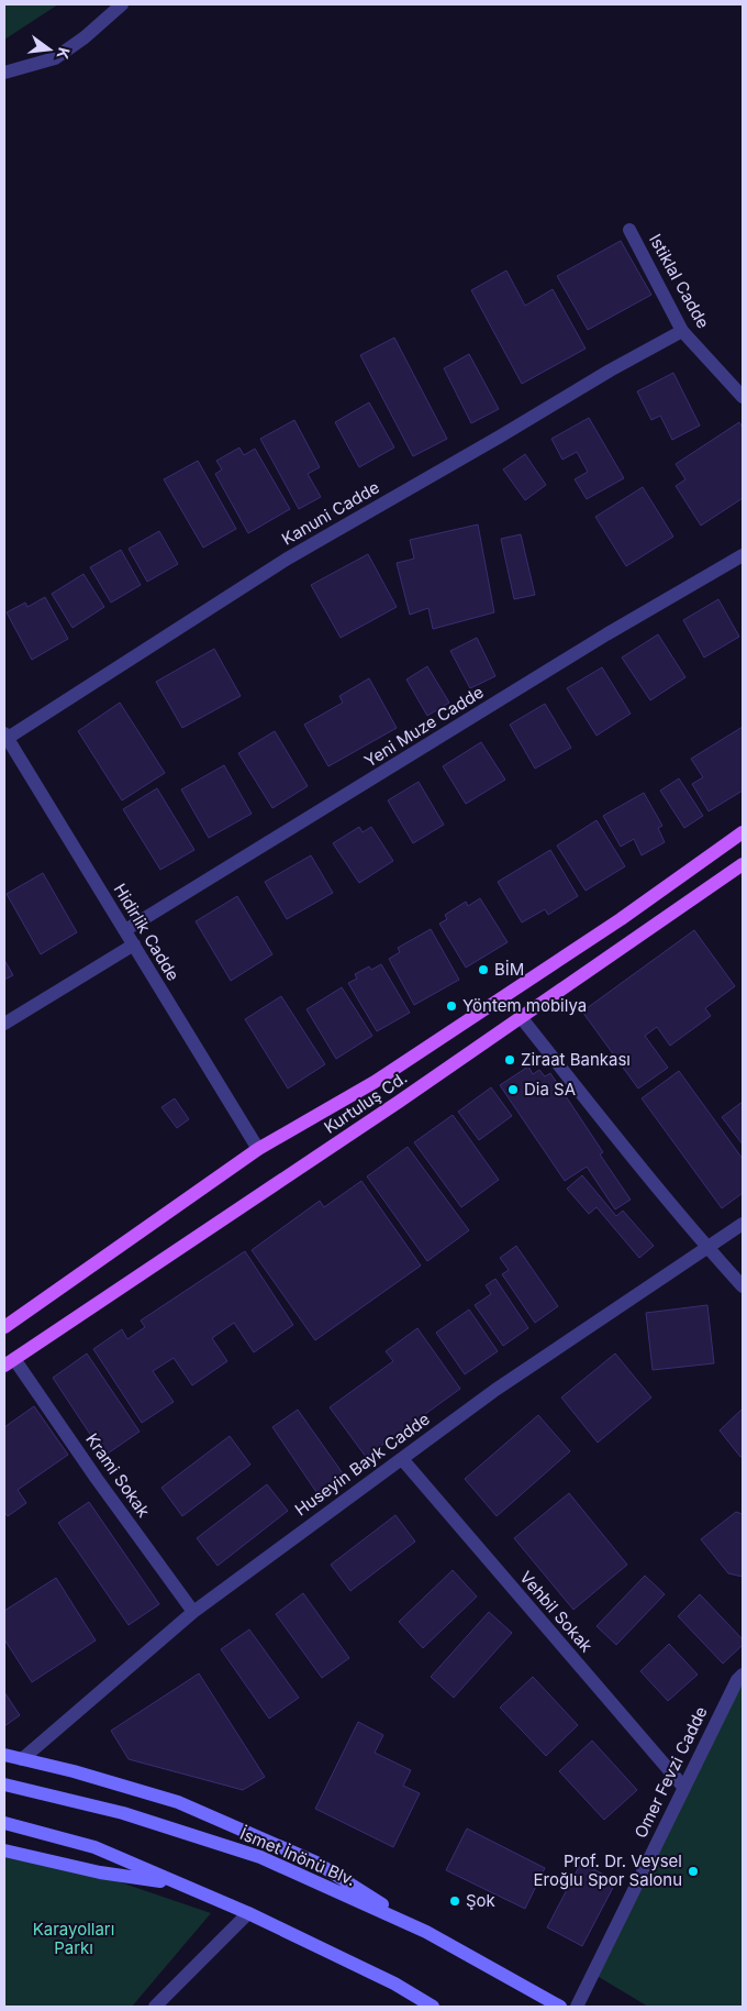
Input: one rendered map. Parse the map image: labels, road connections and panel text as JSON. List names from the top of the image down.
{
  "streets": {
    "main road": ["Kurtuluş Cd.", "İsmet İnönü Blv."],
    "street": [
      "Istiklal Cadde",
      "Kanuni Cadde",
      "Yeni Muze Cadde",
      "Hidirlik Cadde",
      "Huseyin Bayk Cadde",
      "Krami Sokak",
      "Vehbil Sokak",
      "Omer Fevzi Cadde"
    ]
  },
  "crossings": [
    ["Istiklal Cadde", "Kanuni Cadde"],
    ["Kanuni Cadde", "Hidirlik Cadde"],
    ["Yeni Muze Cadde", "Hidirlik Cadde"],
    ["Hidirlik Cadde", "Kurtuluş Cd."],
    ["Kurtuluş Cd.", "Krami Sokak"],
    ["Huseyin Bayk Cadde", "Krami Sokak"],
    ["Huseyin Bayk Cadde", "Vehbil Sokak"],
    ["Vehbil Sokak", "Omer Fevzi Cadde"]
  ],
  "parks": ["Karayolları Parkı"],
  "places": [
    "BİM",
    "Yöntem mobilya",
    "Ziraat Bankası",
    "Dia SA",
    "Prof. Dr. Veysel Eroğlu Spor Salonu",
    "Şok"
  ],
  "north": "right"
}
